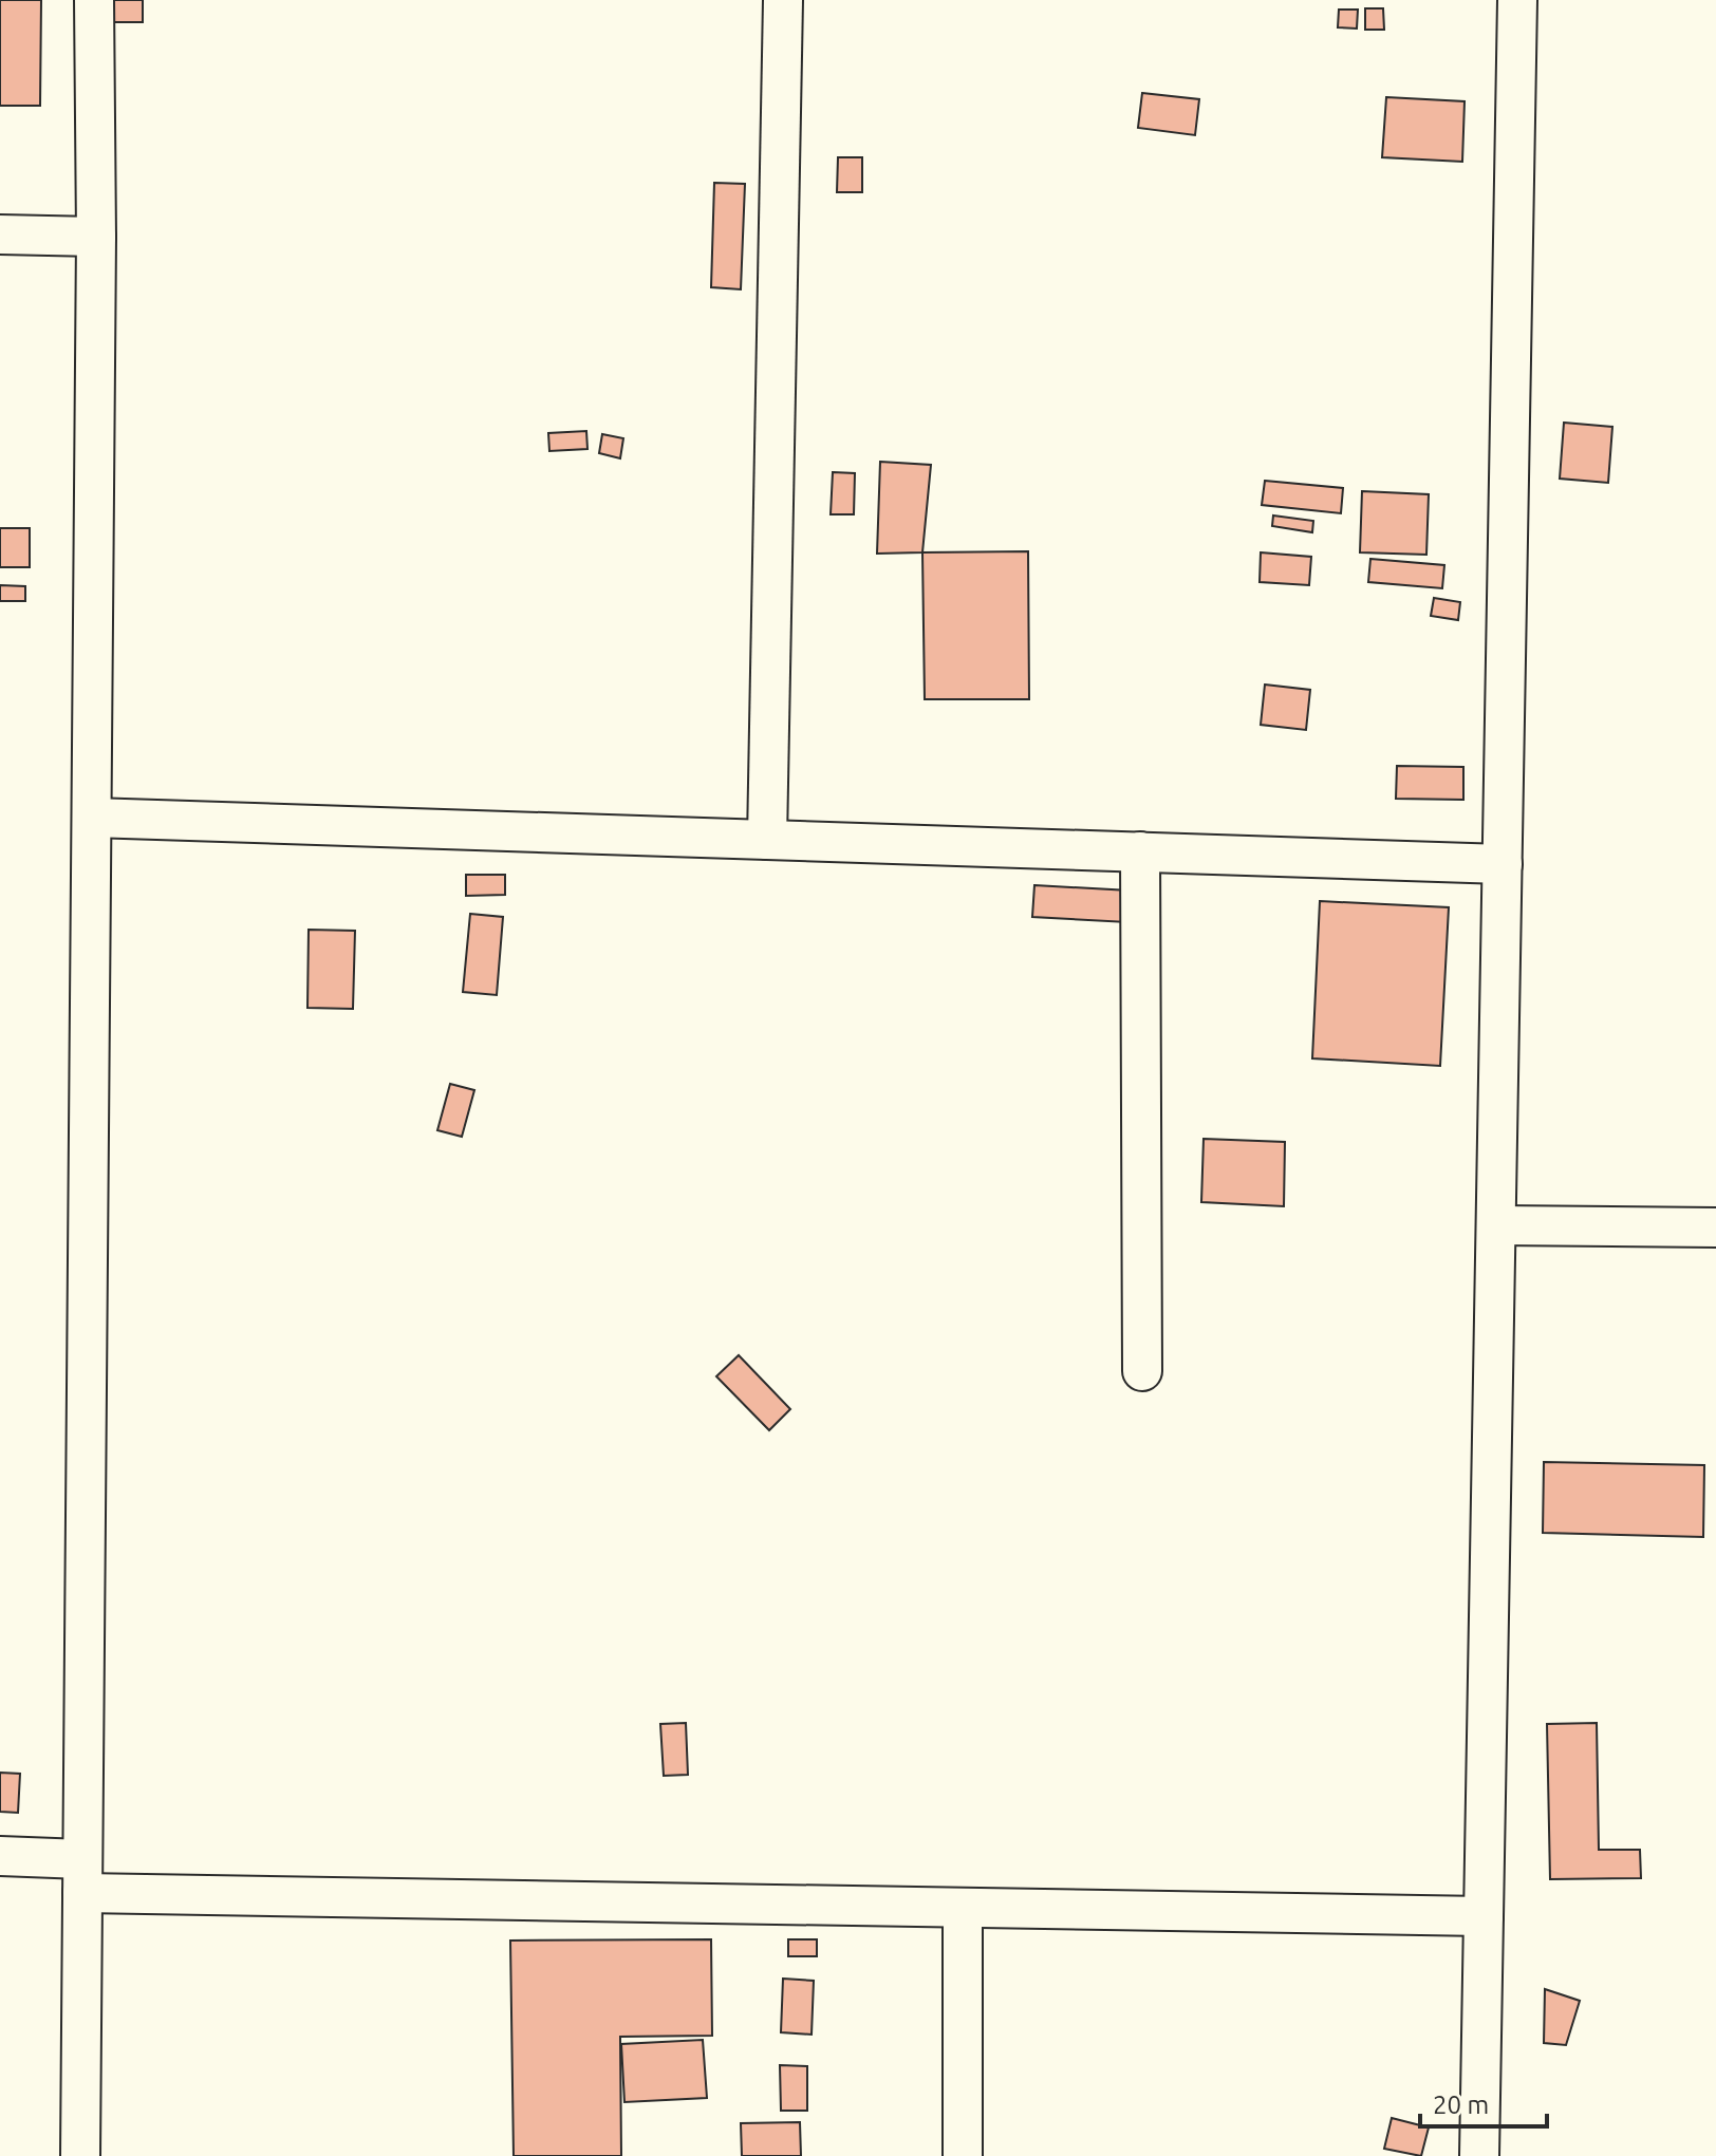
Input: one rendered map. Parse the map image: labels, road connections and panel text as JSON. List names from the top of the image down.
{
  "scale_bar": "20 m"
}
